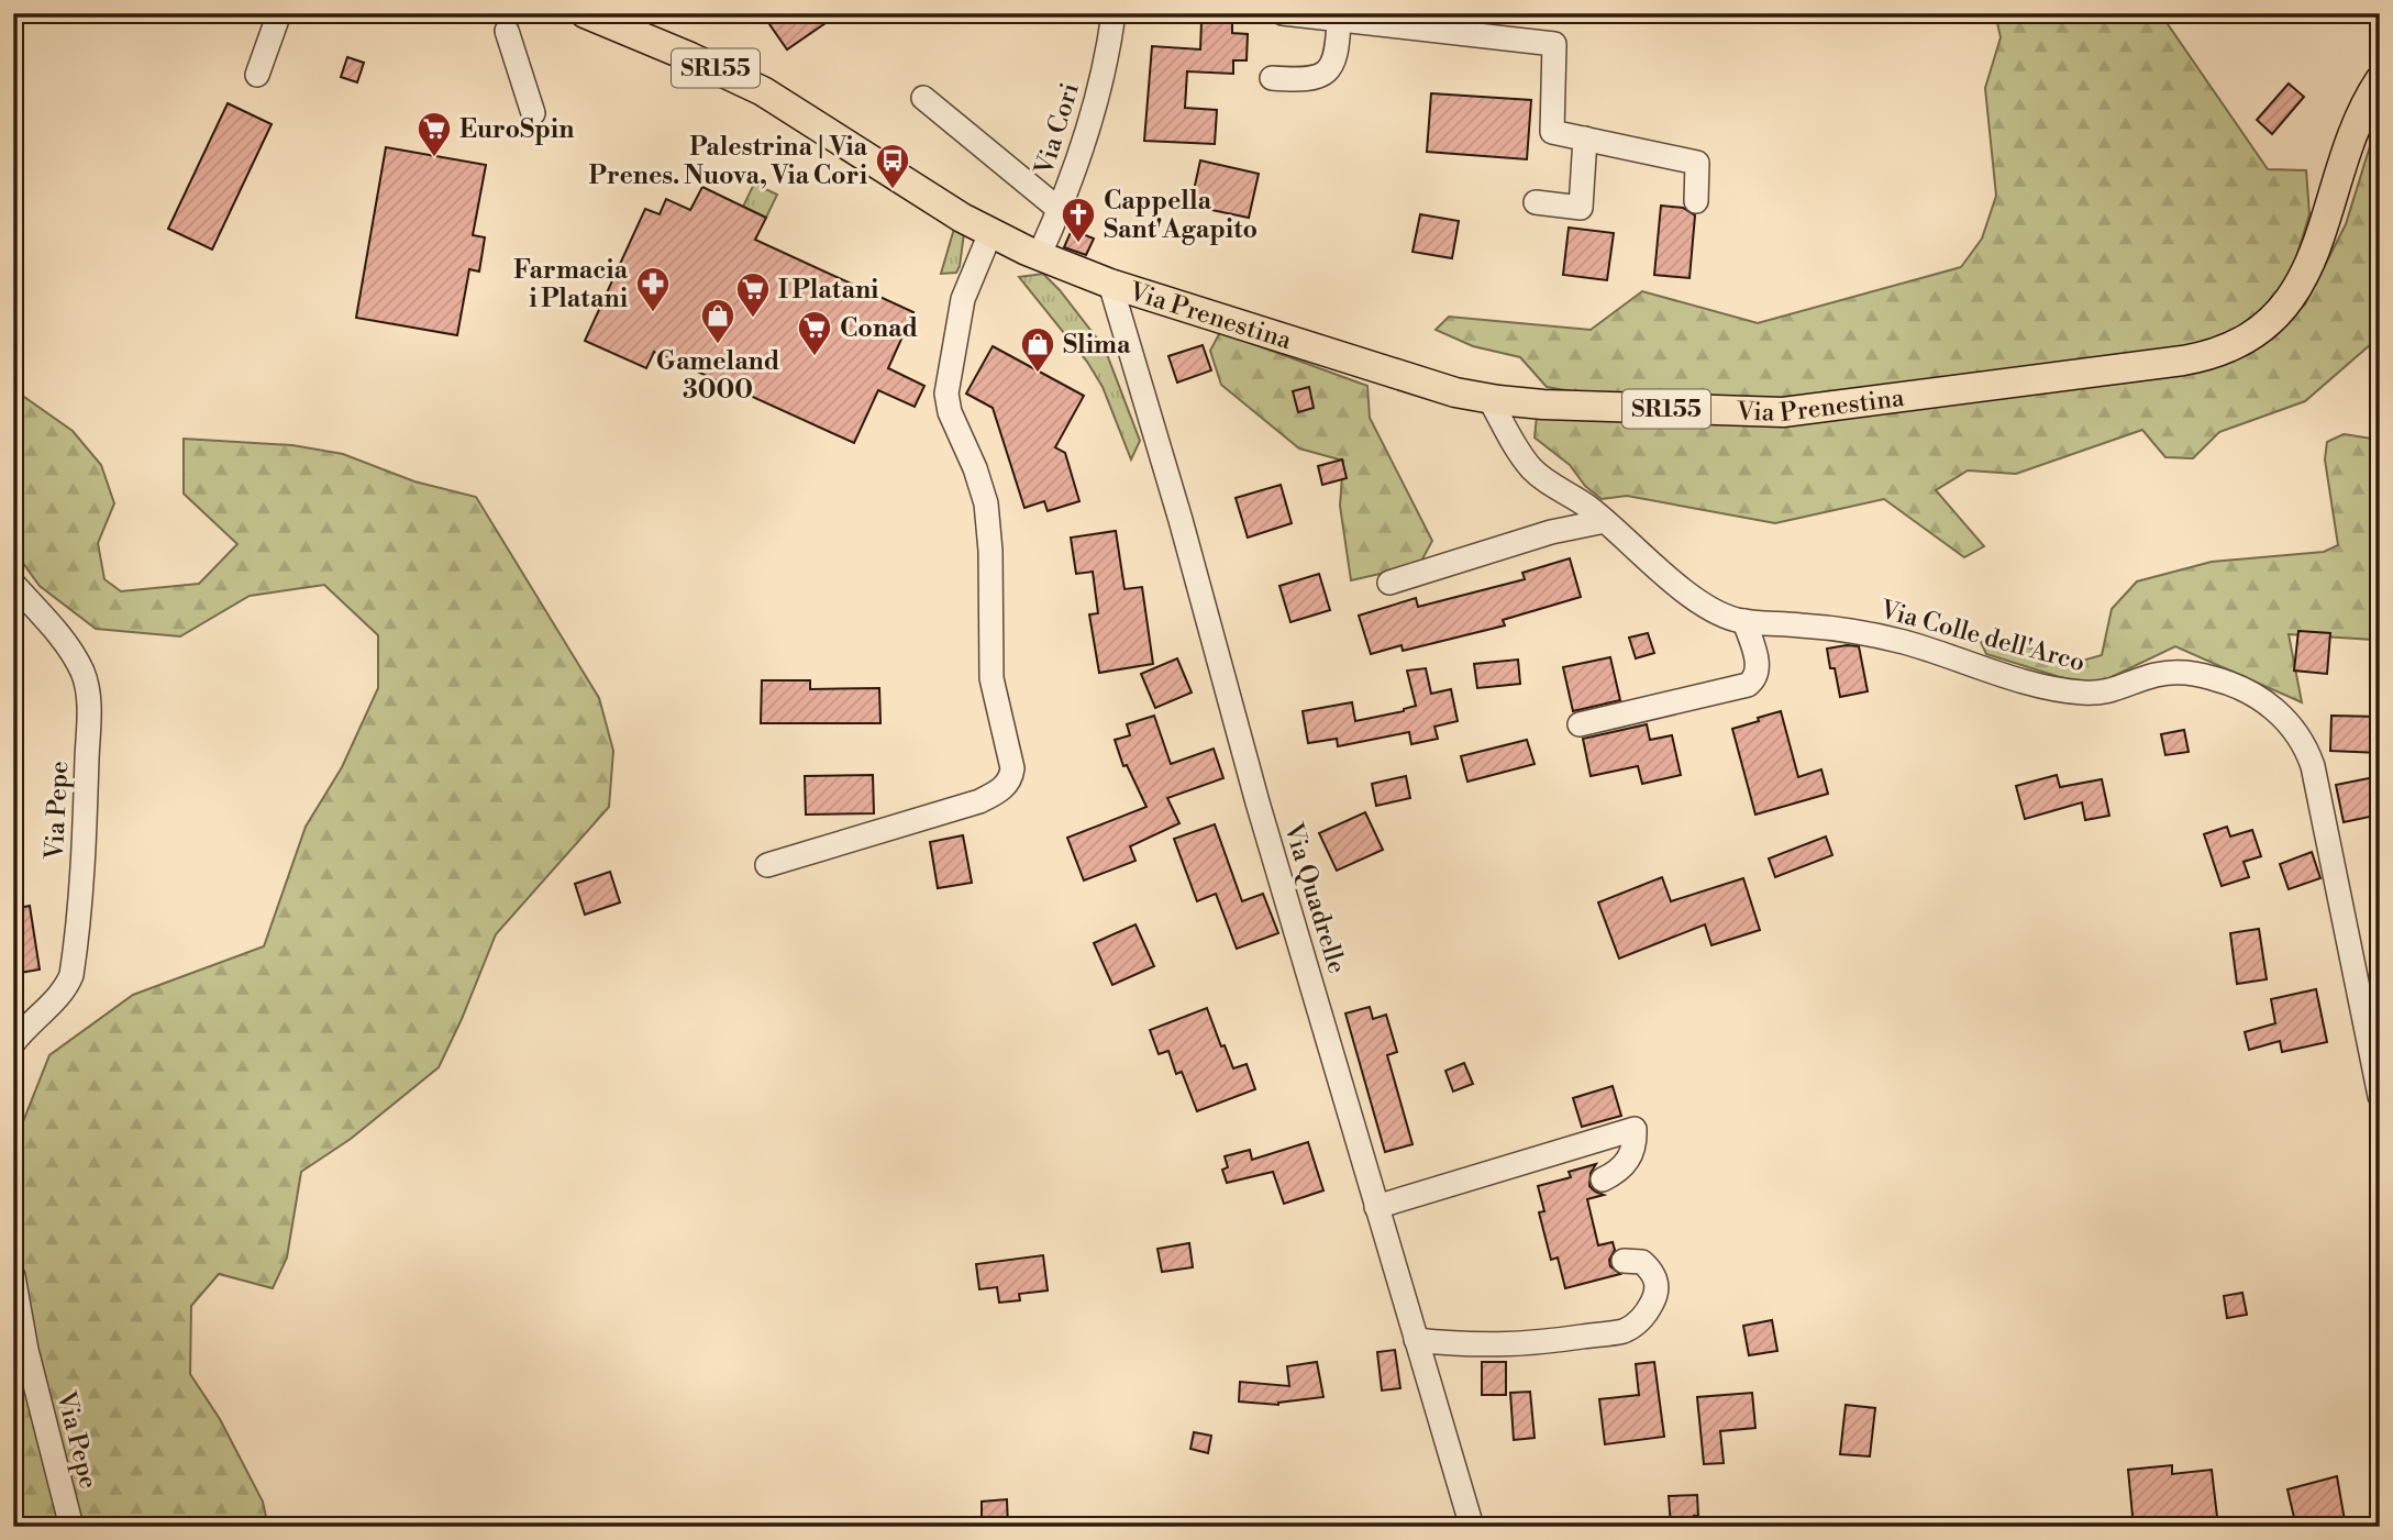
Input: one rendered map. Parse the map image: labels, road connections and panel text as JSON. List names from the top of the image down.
{
  "streets": {
    "main road": ["SR155", "Via Prenestina"],
    "street": [
      "Via Cori",
      "Via Colle dell'Arco",
      "Via Pepe",
      "Via Quadrelle"
    ]
  },
  "crossings": [
    ["SR155", "Via Cori"],
    ["SR155", "Via Prenestina"],
    ["SR155", "Via Quadrelle"],
    ["Via Prenestina", "Via Colle dell'Arco"],
    ["Via Prenestina", "Via Quadrelle"]
  ],
  "places": {
    "supermarket": ["EuroSpin", "I Platani", "Conad"],
    "bus stop": ["Palestrina | Via Prenes. Nuova, Via Cori"],
    "church": ["Cappella Sant'Agapito"],
    "pharmacy": ["Farmacia i Platani"],
    "shop": ["Gameland 3000", "Slima"]
  }
}
